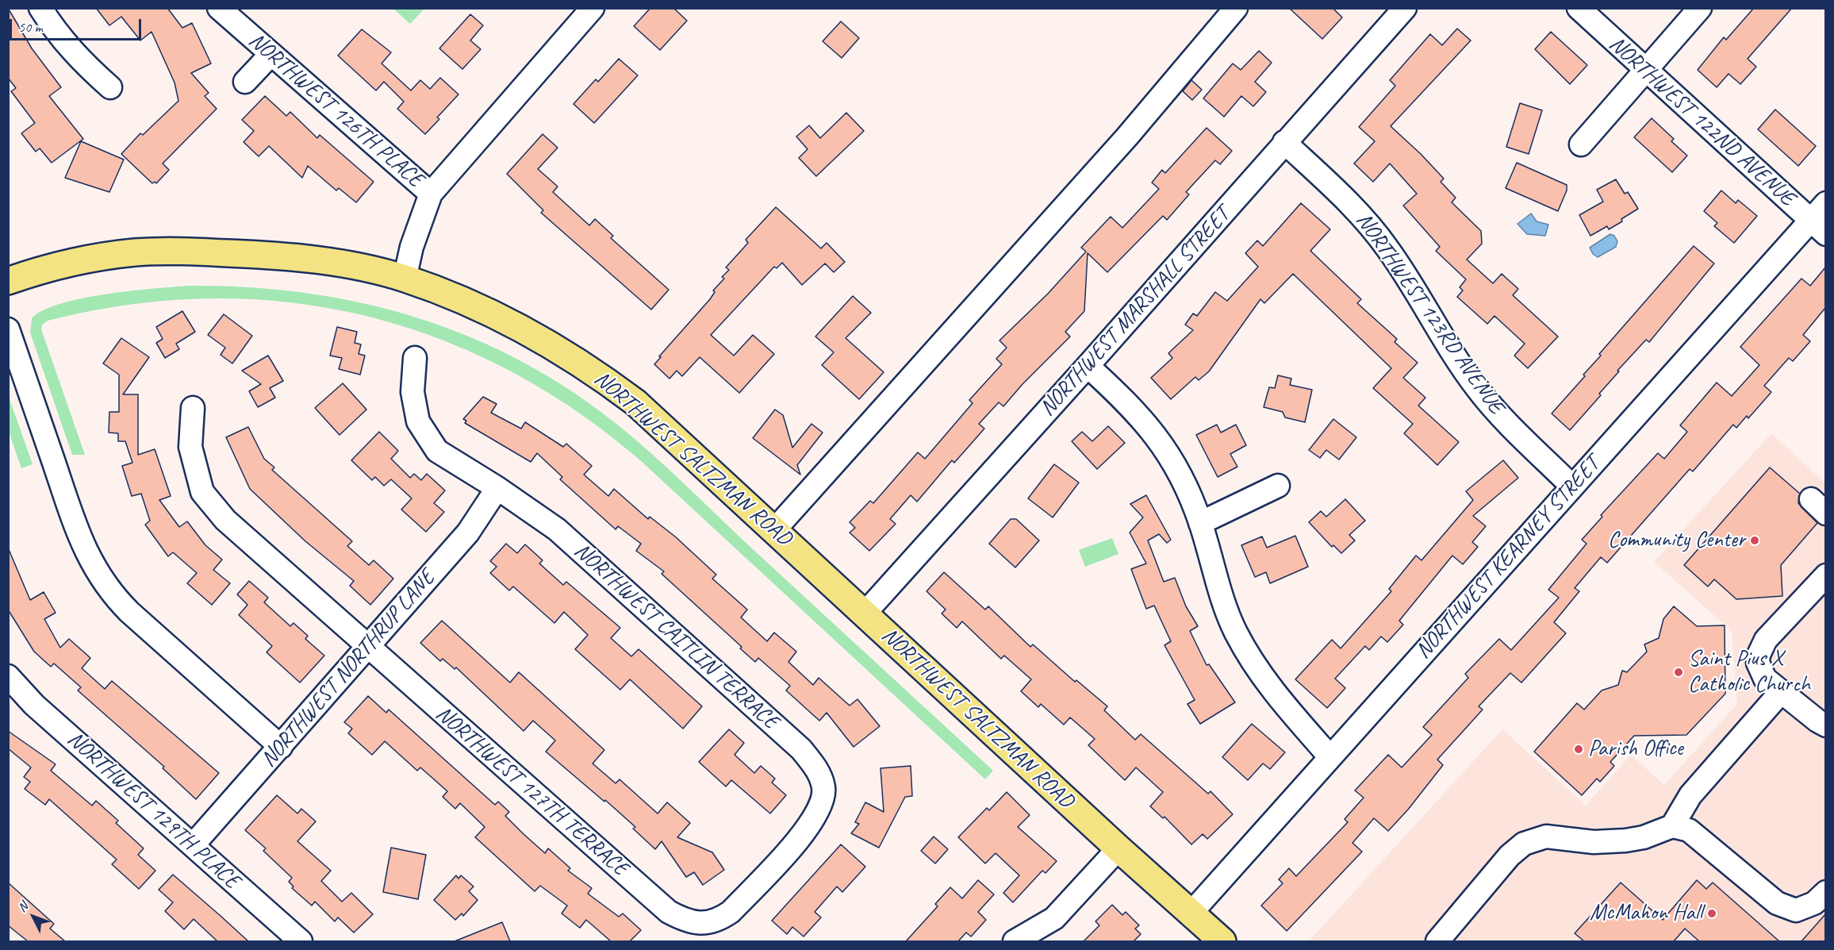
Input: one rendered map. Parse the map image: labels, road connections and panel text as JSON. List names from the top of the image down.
{
  "streets": {
    "main road": ["NORTHWEST SALTZMAN ROAD"],
    "street": [
      "NORTHWEST 126TH PLACE",
      "NORTHWEST 122ND AVENUE",
      "NORTHWEST MARSHALL STREET",
      "NORTHWEST 123RD AVENUE",
      "NORTHWEST KEARNEY STREET",
      "NORTHWEST CAITLIN TERRACE",
      "NORTHWEST NORTHRUP LANE",
      "NORTHWEST 127TH TERRACE",
      "NORTHWEST 129TH PLACE"
    ]
  },
  "crossings": [
    ["NORTHWEST 122ND AVENUE", "NORTHWEST KEARNEY STREET"],
    ["NORTHWEST MARSHALL STREET", "NORTHWEST 123RD AVENUE"],
    ["NORTHWEST MARSHALL STREET", "NORTHWEST SALTZMAN ROAD"],
    ["NORTHWEST 123RD AVENUE", "NORTHWEST KEARNEY STREET"],
    ["NORTHWEST SALTZMAN ROAD", "NORTHWEST KEARNEY STREET"],
    ["NORTHWEST CAITLIN TERRACE", "NORTHWEST NORTHRUP LANE"],
    ["NORTHWEST CAITLIN TERRACE", "NORTHWEST 127TH TERRACE"],
    ["NORTHWEST NORTHRUP LANE", "NORTHWEST 127TH TERRACE"],
    ["NORTHWEST NORTHRUP LANE", "NORTHWEST 129TH PLACE"]
  ],
  "places": [
    "Community Center",
    "Saint Pius X Catholic Church",
    "Parish Office",
    "McMahon Hall"
  ],
  "scale_bar": "50 m",
  "north": "top left"
}
